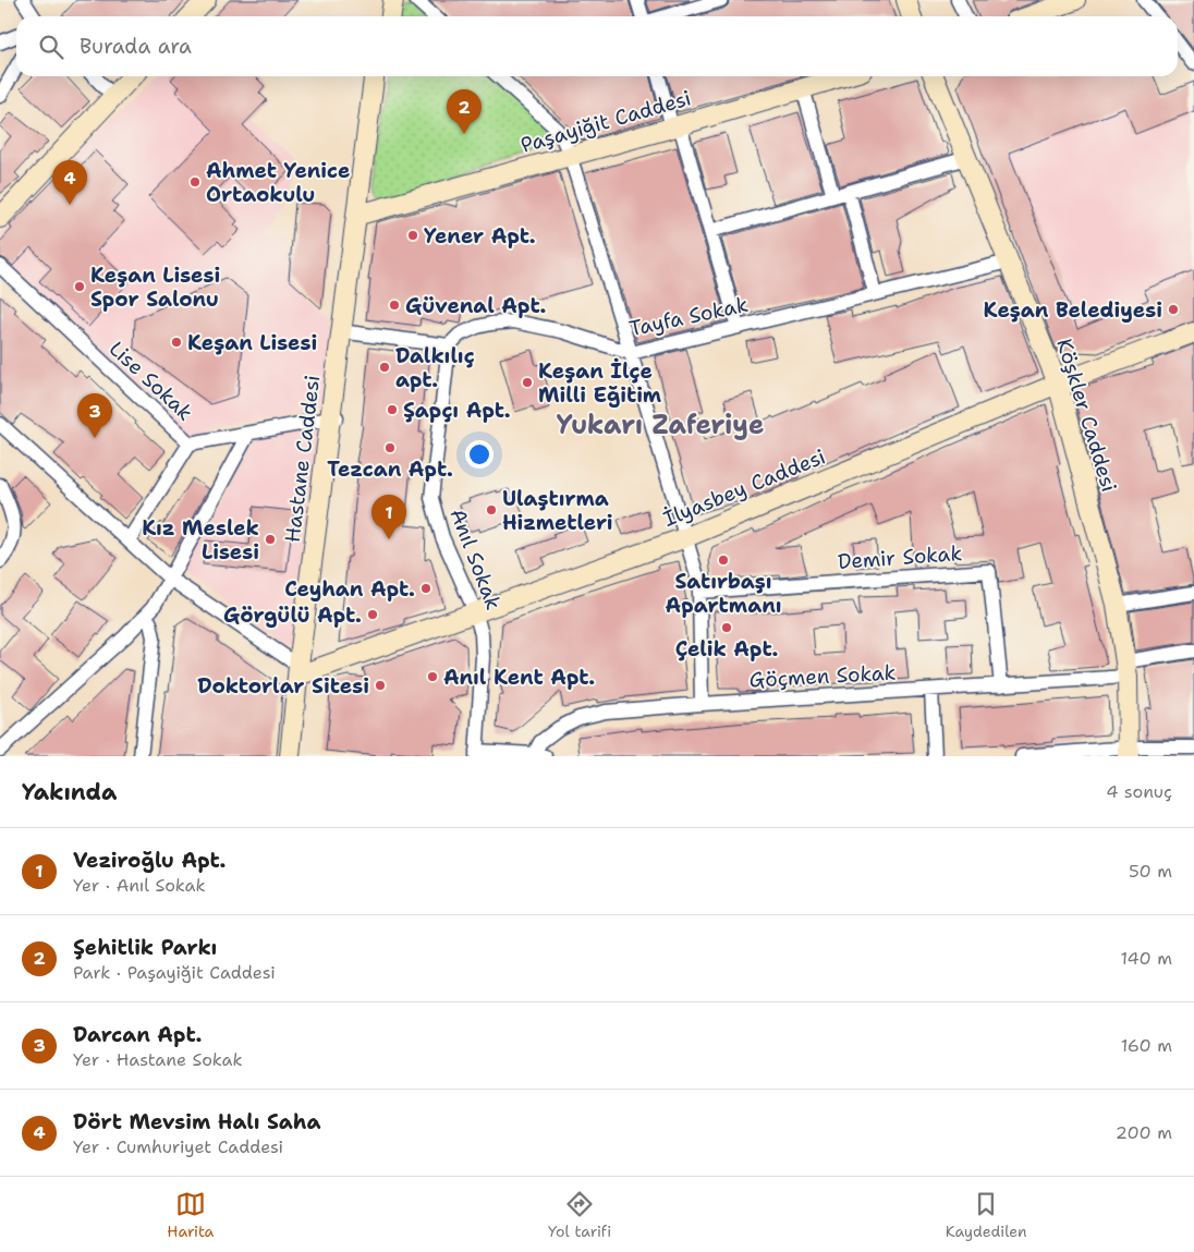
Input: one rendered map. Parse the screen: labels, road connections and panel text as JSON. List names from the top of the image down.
{
  "streets": {
    "main road": [
      "Paşayiğit Caddesi",
      "Köşkler Caddesi",
      "Hastane Caddesi",
      "İlyasbey Caddesi"
    ],
    "street": [
      "Tayfa Sokak",
      "Lise Sokak",
      "Demir Sokak",
      "Anıl Sokak",
      "Göçmen Sokak"
    ]
  },
  "crossings": [
    ["Paşayiğit Caddesi", "Hastane Caddesi"],
    ["Tayfa Sokak", "Köşkler Caddesi"],
    ["Tayfa Sokak", "Anıl Sokak"],
    ["Lise Sokak", "Hastane Caddesi"],
    ["Köşkler Caddesi", "İlyasbey Caddesi"],
    ["Köşkler Caddesi", "Göçmen Sokak"],
    ["Hastane Caddesi", "İlyasbey Caddesi"],
    ["İlyasbey Caddesi", "Anıl Sokak"],
    ["Demir Sokak", "Göçmen Sokak"]
  ],
  "districts": ["Yukarı Zaferiye"],
  "places": [
    "Ahmet Yenice Ortaokulu",
    "Yener Apt.",
    "Keşan Lisesi Spor Salonu",
    "Güvenal Apt.",
    "Keşan Belediyesi",
    "Keşan Lisesi",
    "Dalkılıç apt.",
    "Keşan İlçe Milli Eğitim",
    "Şapçı Apt.",
    "Tezcan Apt.",
    "Ulaştırma Hizmetleri",
    "Kız Meslek Lisesi",
    "Satırbaşı Apartmanı",
    "Ceyhan Apt.",
    "Görgülü Apt.",
    "Çelik Apt.",
    "Anıl Kent Apt.",
    "Doktorlar Sitesi"
  ],
  "page": {
    "search": "Burada ara",
    "pins": [
      "2",
      "4",
      "3",
      "1"
    ],
    "heading": ["Yakında", "4 sonuç"],
    "list": [
      {
        "mark": "1",
        "name": "Veziroğlu Apt.",
        "note": "Yer · Anıl Sokak",
        "value": "50 m"
      },
      {
        "mark": "2",
        "name": "Şehitlik Parkı",
        "note": "Park · Paşayiğit Caddesi",
        "value": "140 m"
      },
      {
        "mark": "3",
        "name": "Darcan Apt.",
        "note": "Yer · Hastane Sokak",
        "value": "160 m"
      },
      {
        "mark": "4",
        "name": "Dört Mevsim Halı Saha",
        "note": "Yer · Cumhuriyet Caddesi",
        "value": "200 m"
      }
    ],
    "nav": ["Harita", "Yol tarifi", "Kaydedilen"]
  }
}
